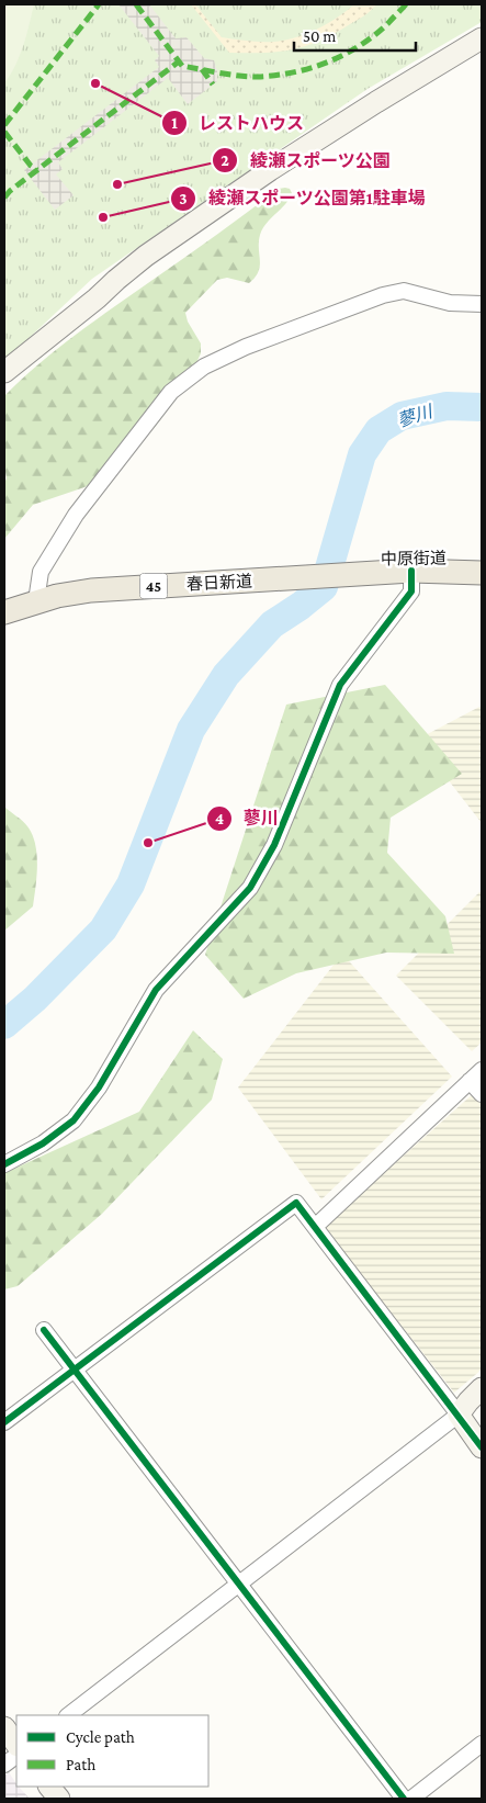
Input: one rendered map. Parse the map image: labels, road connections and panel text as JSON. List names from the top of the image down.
{
  "streets": {
    "main road": ["中原街道", "春日新道", "45"]
  },
  "crossings": [
    ["中原街道", "春日新道"]
  ],
  "water": ["蓼川"],
  "places": [
    "レストハウス",
    "綾瀬スポーツ公園",
    "綾瀬スポーツ公園第1駐車場",
    "蓼川"
  ],
  "legend": ["Cycle path", "Path"],
  "scale_bar": "50 m"
}
